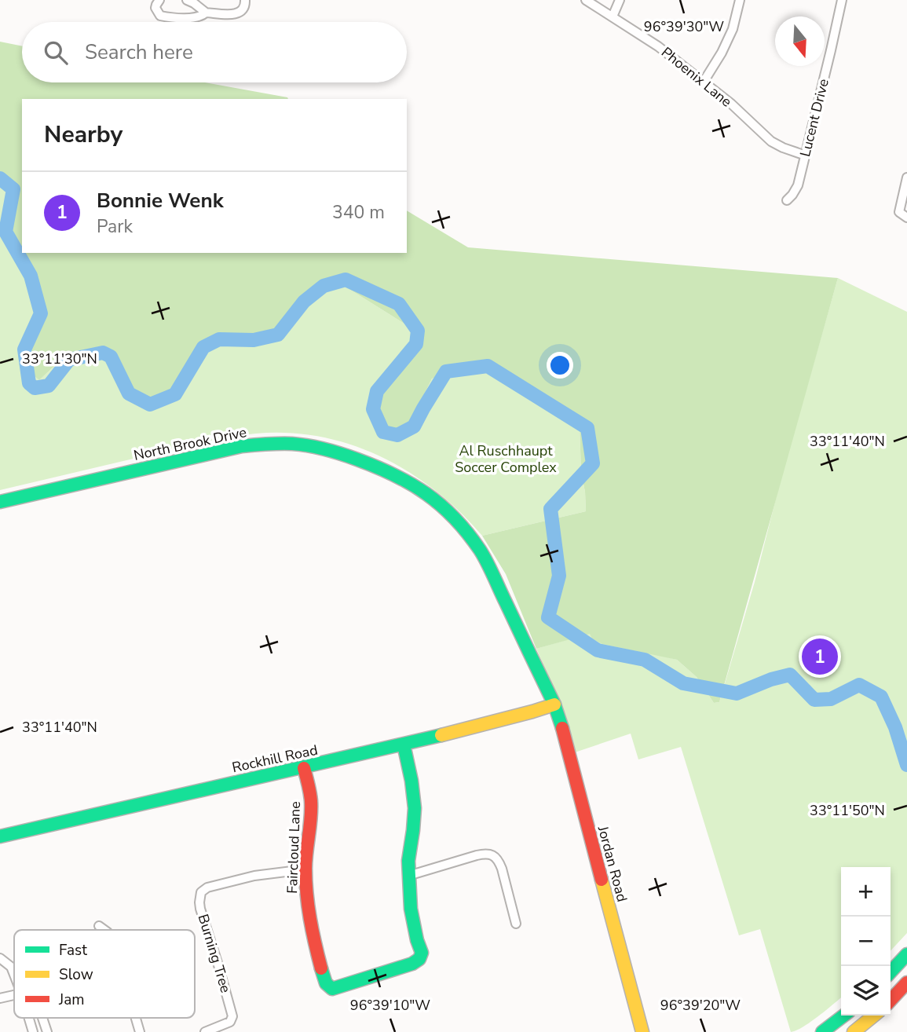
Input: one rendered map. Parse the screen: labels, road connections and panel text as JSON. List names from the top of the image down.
{
  "streets": {
    "street": [
      "Phoenix Lane",
      "Lucent Drive",
      "North Brook Drive",
      "Rockhill Road",
      "Faircloud Lane",
      "Jordan Road",
      "Burning Tree"
    ]
  },
  "crossings": [
    ["Phoenix Lane", "Lucent Drive"],
    ["North Brook Drive", "Rockhill Road"],
    ["North Brook Drive", "Jordan Road"],
    ["Rockhill Road", "Faircloud Lane"],
    ["Rockhill Road", "Jordan Road"],
    ["Faircloud Lane", "Burning Tree"]
  ],
  "parks": ["Al Ruschhaupt Soccer Complex"],
  "legend": ["Fast", "Slow", "Jam"],
  "north": "bottom",
  "page": {
    "search": "Search here",
    "heading": "Nearby",
    "list": [
      {
        "mark": "1",
        "name": "Bonnie Wenk",
        "note": "Park",
        "value": "340 m"
      }
    ],
    "pins": "1",
    "map_buttons": ["+", "−"]
  },
  "coordinates": [
    "96°39'30\"W",
    "33°11'30\"N",
    "33°11'40\"N",
    "33°11'50\"N",
    "96°39'10\"W",
    "96°39'20\"W"
  ]
}
